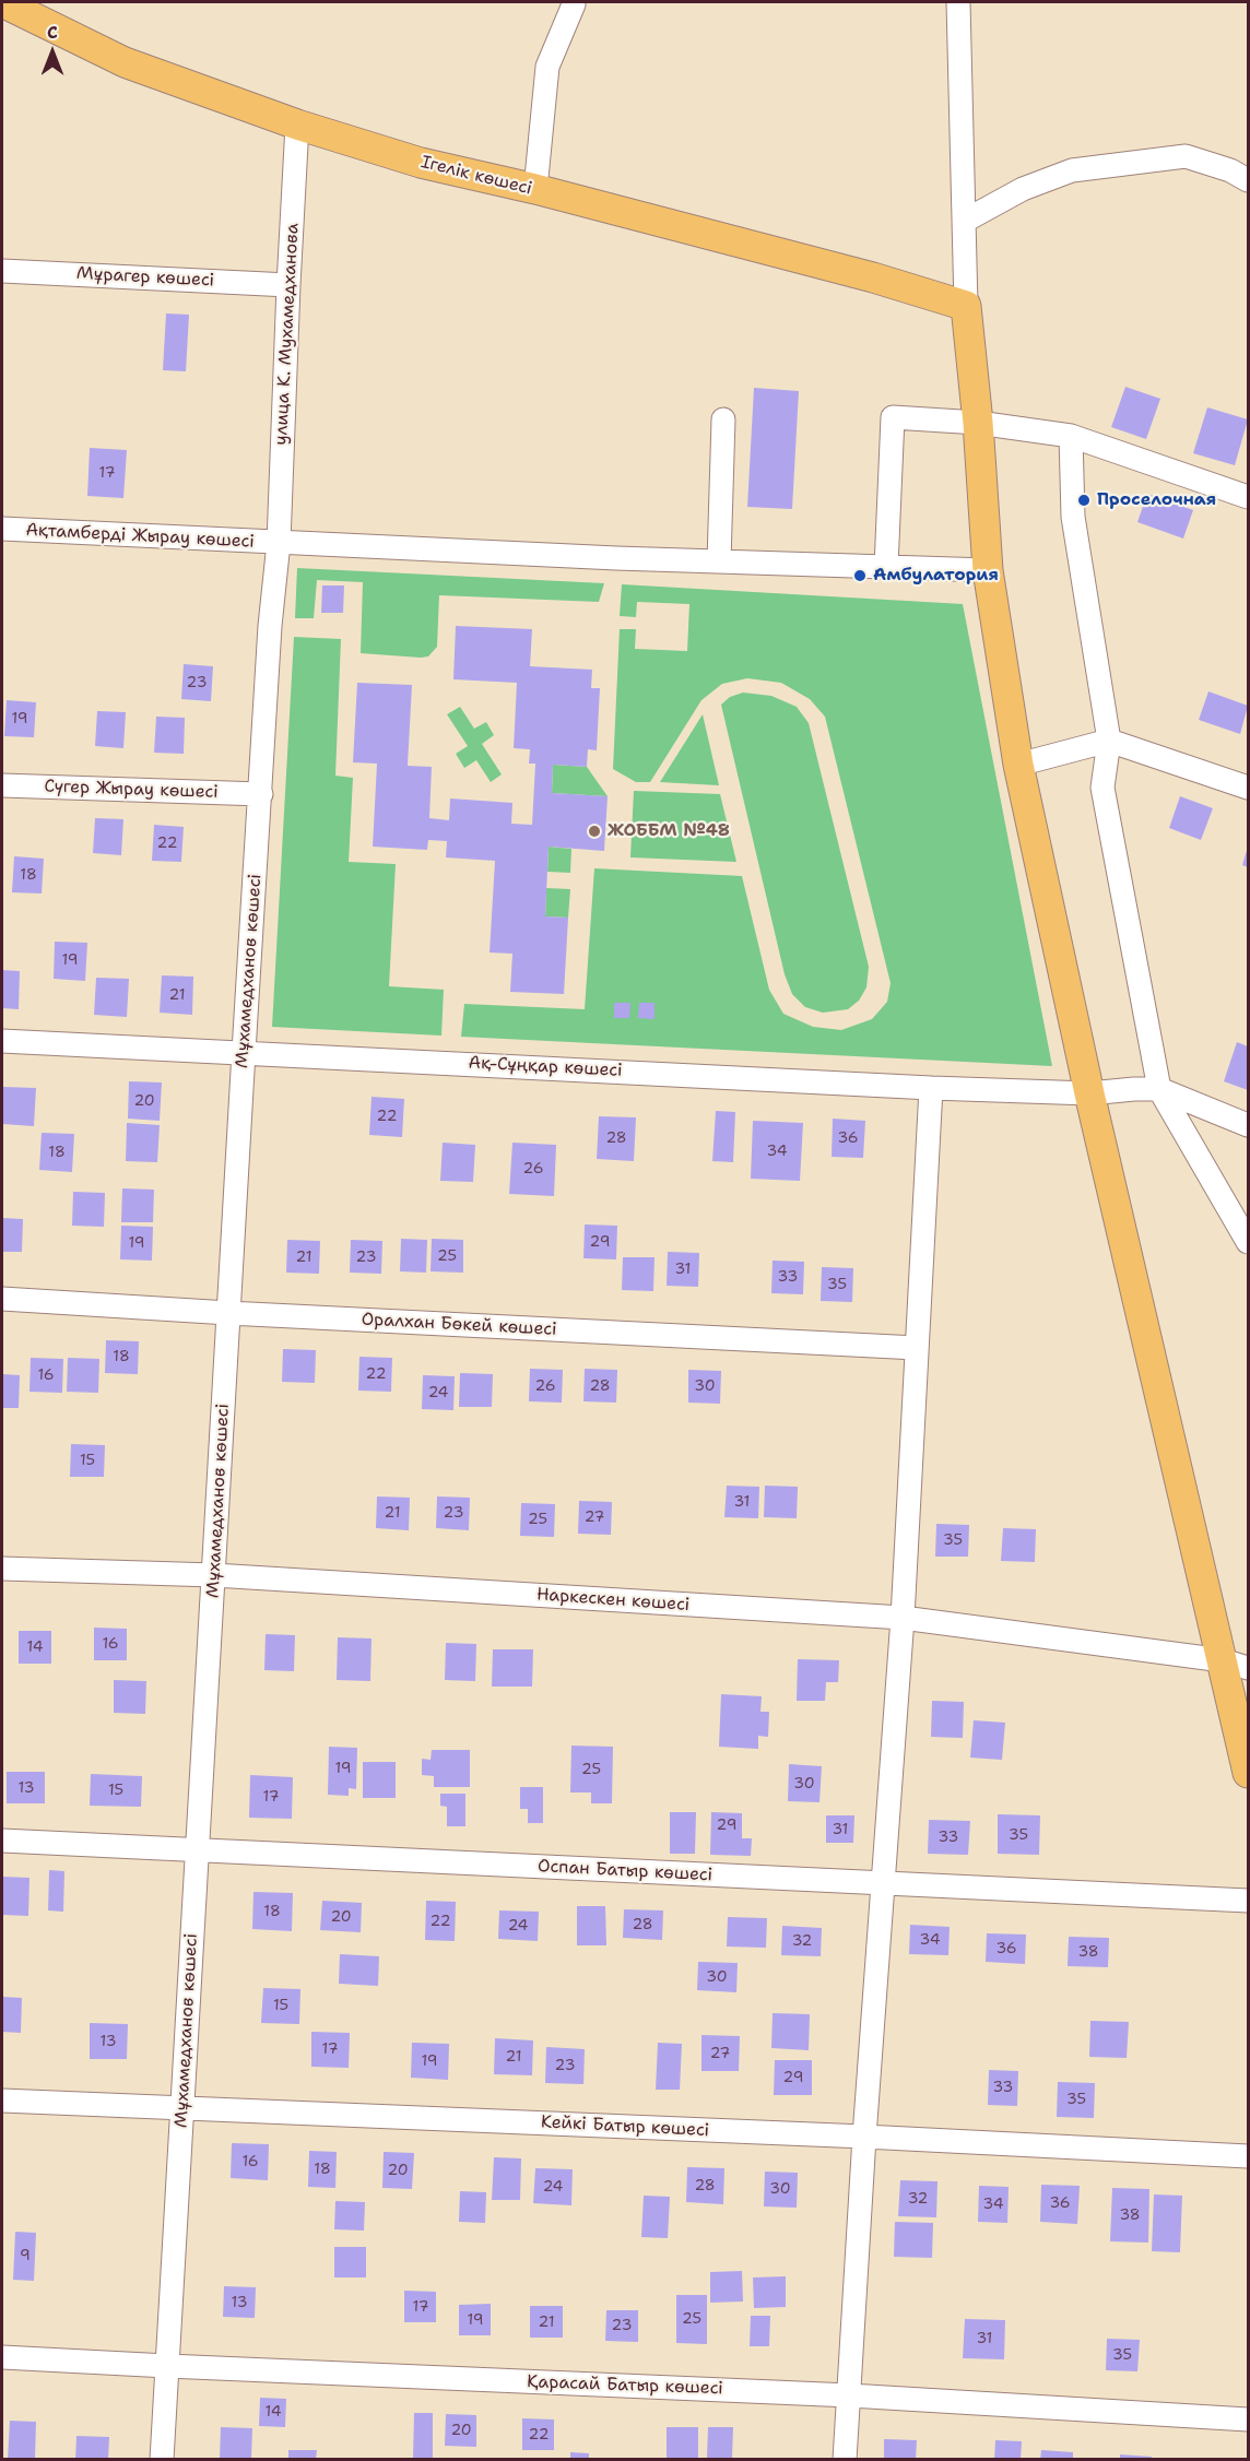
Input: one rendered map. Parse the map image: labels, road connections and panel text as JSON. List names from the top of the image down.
{
  "streets": {
    "main road": ["Ігелік көшесі"],
    "street": [
      "Мұрагер көшесі",
      "улица К. Мухамедханова",
      "Ақтамберді Жырау көшесі",
      "Сүгер Жырау көшесі",
      "Мұхамедханов көшесі",
      "Ақ-Сұңқар көшесі",
      "Оралхан Бөкей көшесі",
      "Наркескен көшесі",
      "Оспан Батыр көшесі",
      "Кейкі Батыр көшесі",
      "Қарасай Батыр көшесі"
    ]
  },
  "crossings": [
    ["Ігелік көшесі", "улица К. Мухамедханова"],
    ["Мұрагер көшесі", "улица К. Мухамедханова"],
    ["улица К. Мухамедханова", "Ақтамберді Жырау көшесі"],
    ["улица К. Мухамедханова", "Мұхамедханов көшесі"],
    ["Ақтамберді Жырау көшесі", "Мұхамедханов көшесі"],
    ["Сүгер Жырау көшесі", "Мұхамедханов көшесі"],
    ["Мұхамедханов көшесі", "Ақ-Сұңқар көшесі"],
    ["Мұхамедханов көшесі", "Оралхан Бөкей көшесі"],
    ["Мұхамедханов көшесі", "Наркескен көшесі"],
    ["Мұхамедханов көшесі", "Оспан Батыр көшесі"],
    ["Мұхамедханов көшесі", "Кейкі Батыр көшесі"],
    ["Мұхамедханов көшесі", "Қарасай Батыр көшесі"]
  ],
  "places": ["Проселочная", "Амбулатория", "ЖОББМ №48"],
  "house_numbers": [
    "17",
    "23",
    "19",
    "22",
    "18",
    "19",
    "21",
    "20",
    "22",
    "28",
    "36",
    "34",
    "18",
    "26",
    "29",
    "19",
    "25",
    "21",
    "23",
    "31",
    "33",
    "35",
    "18",
    "22",
    "16",
    "26",
    "28",
    "30",
    "24",
    "15",
    "31",
    "21",
    "23",
    "27",
    "25",
    "35",
    "16",
    "14",
    "19",
    "25",
    "30",
    "13",
    "15",
    "17",
    "29",
    "31",
    "35",
    "33",
    "18",
    "20",
    "22",
    "28",
    "24",
    "34",
    "32",
    "36",
    "38",
    "30",
    "15",
    "13",
    "17",
    "27",
    "21",
    "19",
    "23",
    "29",
    "33",
    "35",
    "16",
    "18",
    "20",
    "28",
    "24",
    "30",
    "32",
    "36",
    "34",
    "38",
    "9",
    "13",
    "17",
    "25",
    "19",
    "21",
    "23",
    "31",
    "35",
    "14",
    "20",
    "22"
  ],
  "north": "top"
}
